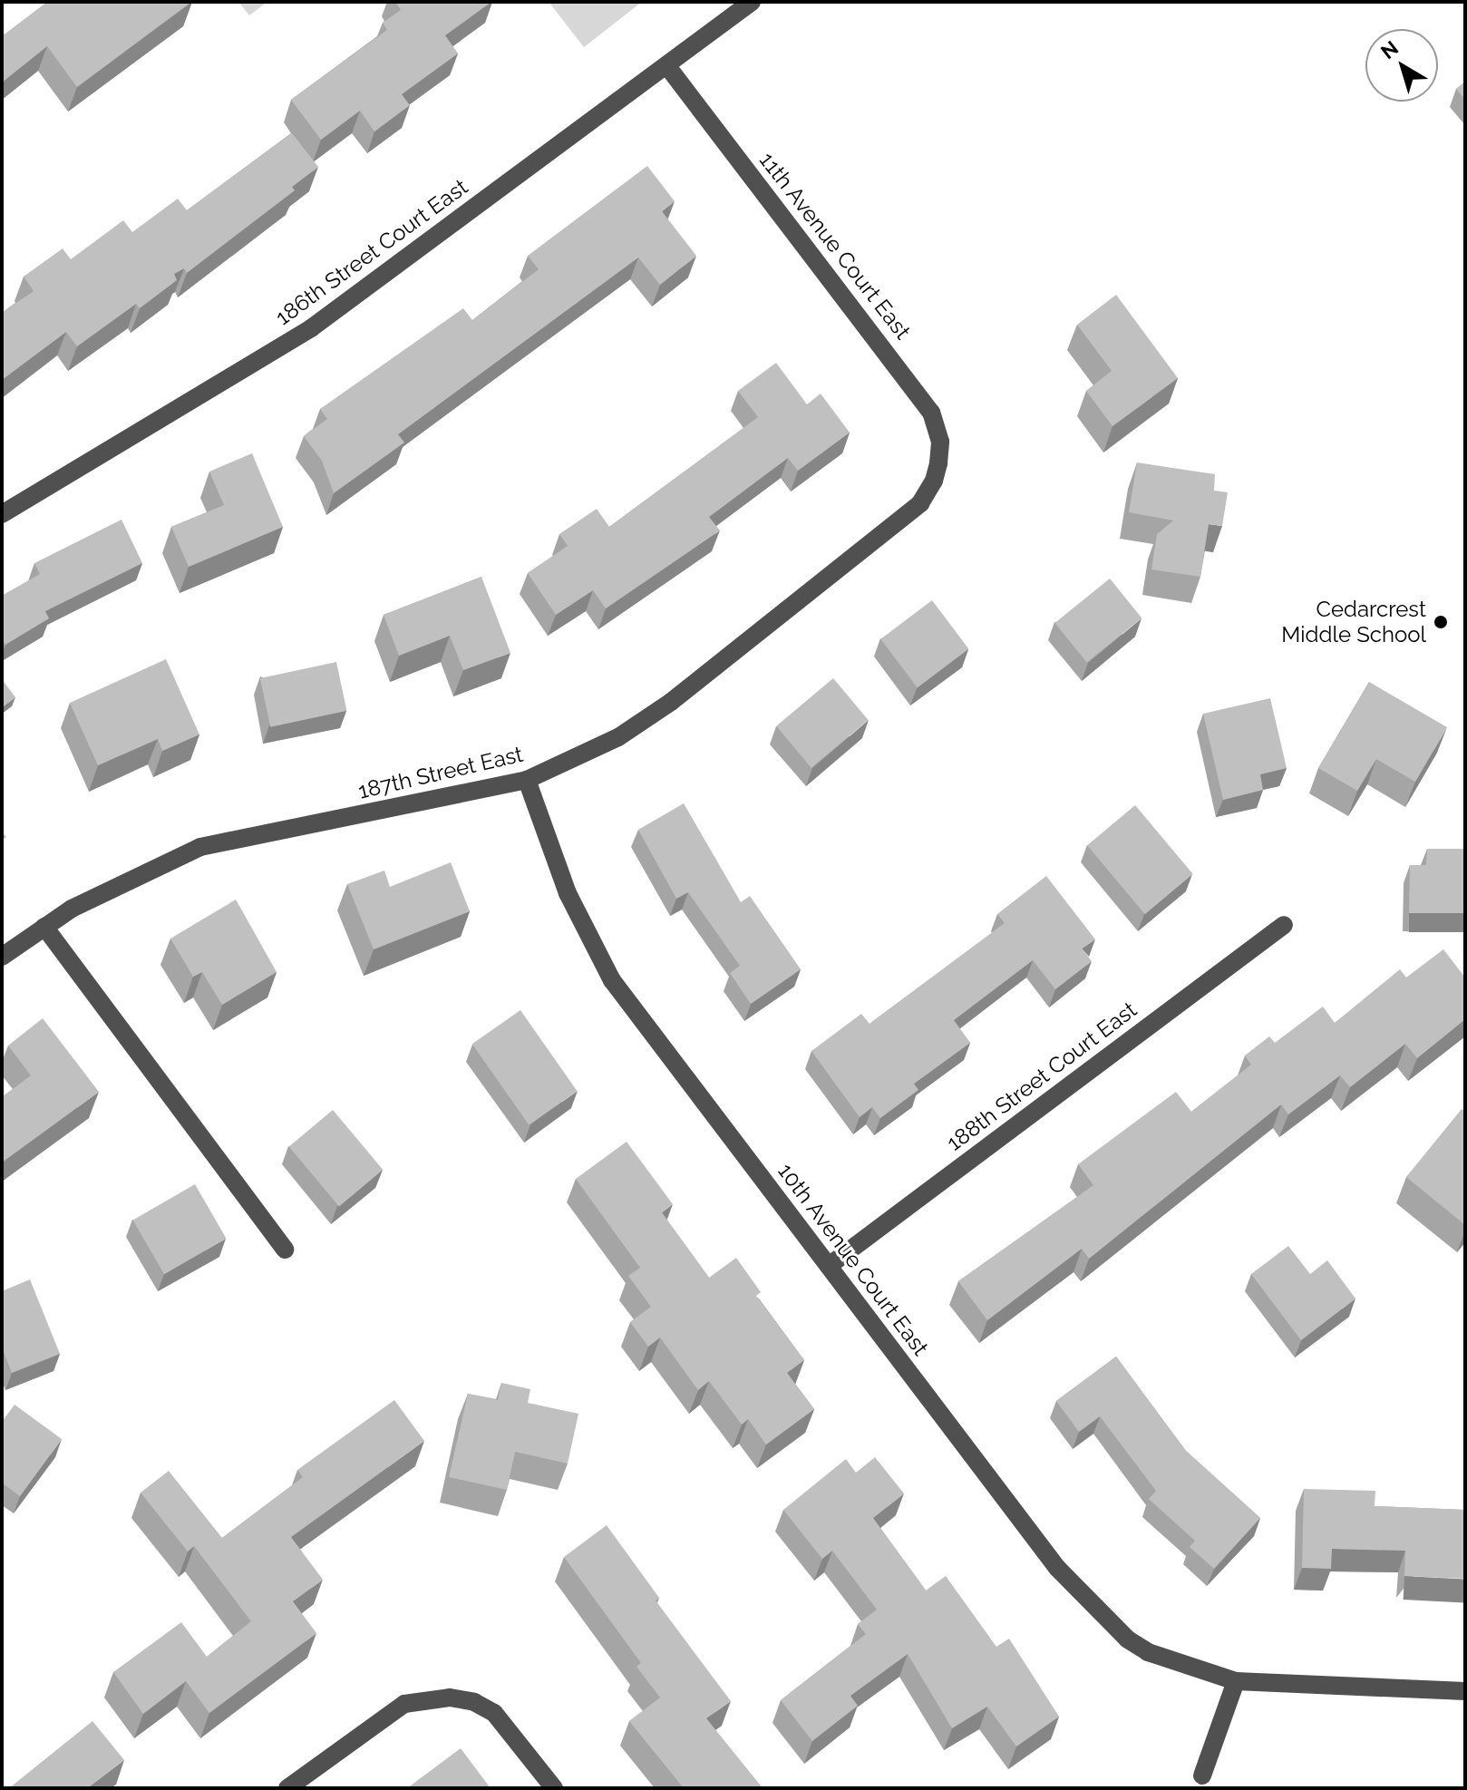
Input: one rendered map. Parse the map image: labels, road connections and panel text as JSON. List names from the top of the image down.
{
  "streets": {
    "street": [
      "11th Avenue Court East",
      "186th Street Court East",
      "187th Street East",
      "188th Street Court East",
      "10th Avenue Court East"
    ]
  },
  "crossings": [
    ["11th Avenue Court East", "186th Street Court East"],
    ["11th Avenue Court East", "187th Street East"],
    ["187th Street East", "10th Avenue Court East"],
    ["188th Street Court East", "10th Avenue Court East"]
  ],
  "places": ["Cedarcrest Middle School"],
  "north": "top left"
}
